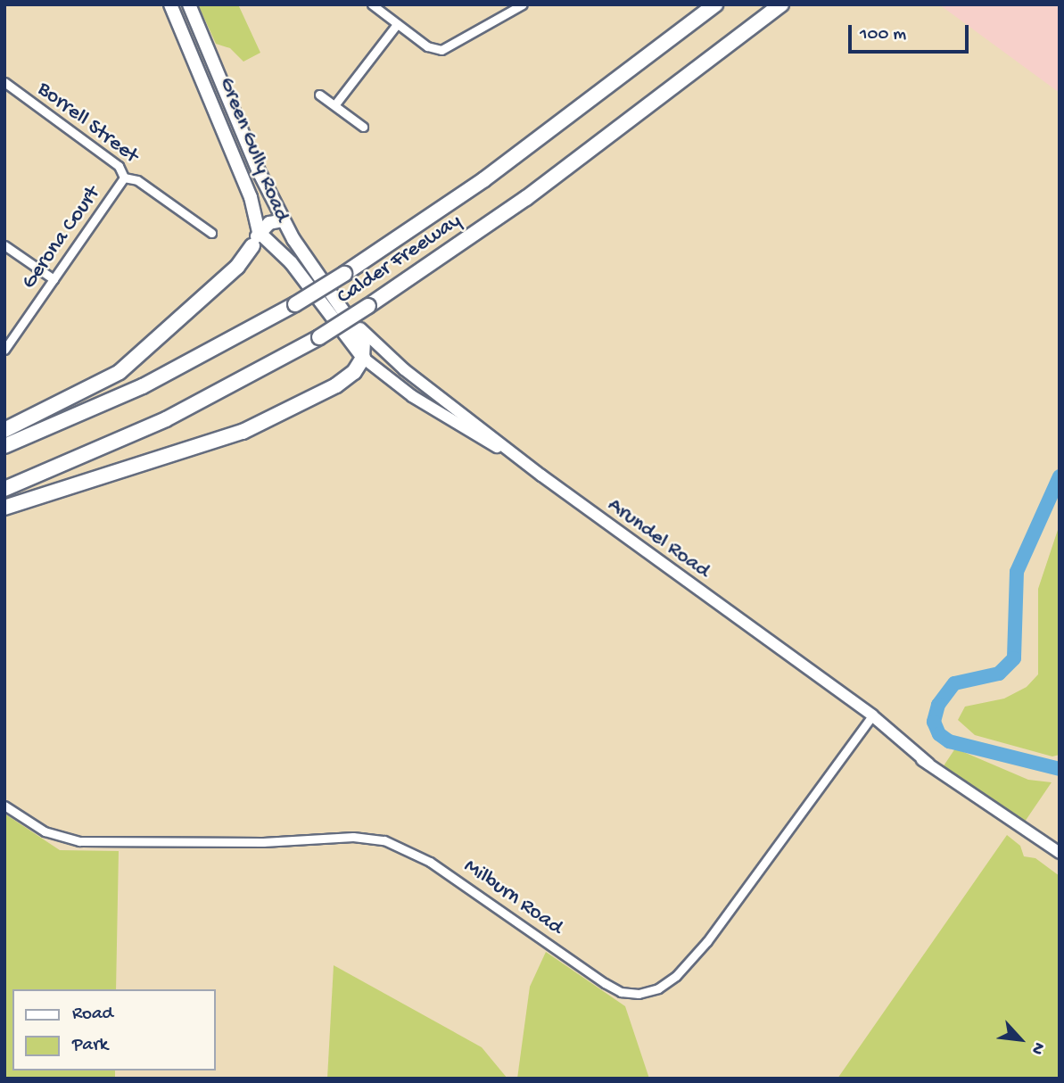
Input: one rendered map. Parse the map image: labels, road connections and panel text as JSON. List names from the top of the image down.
{
  "streets": {
    "highway": ["Calder Freeway"],
    "main road": ["Green Gully Road"],
    "street": [
      "Borrell Street",
      "Gerona Court",
      "Arundel Road",
      "Milburn Road"
    ]
  },
  "crossings": [
    ["Borrell Street", "Gerona Court"],
    ["Green Gully Road", "Arundel Road"],
    ["Arundel Road", "Milburn Road"]
  ],
  "legend": ["Road", "Park"],
  "scale_bar": "100 m",
  "north": "bottom right"
}
